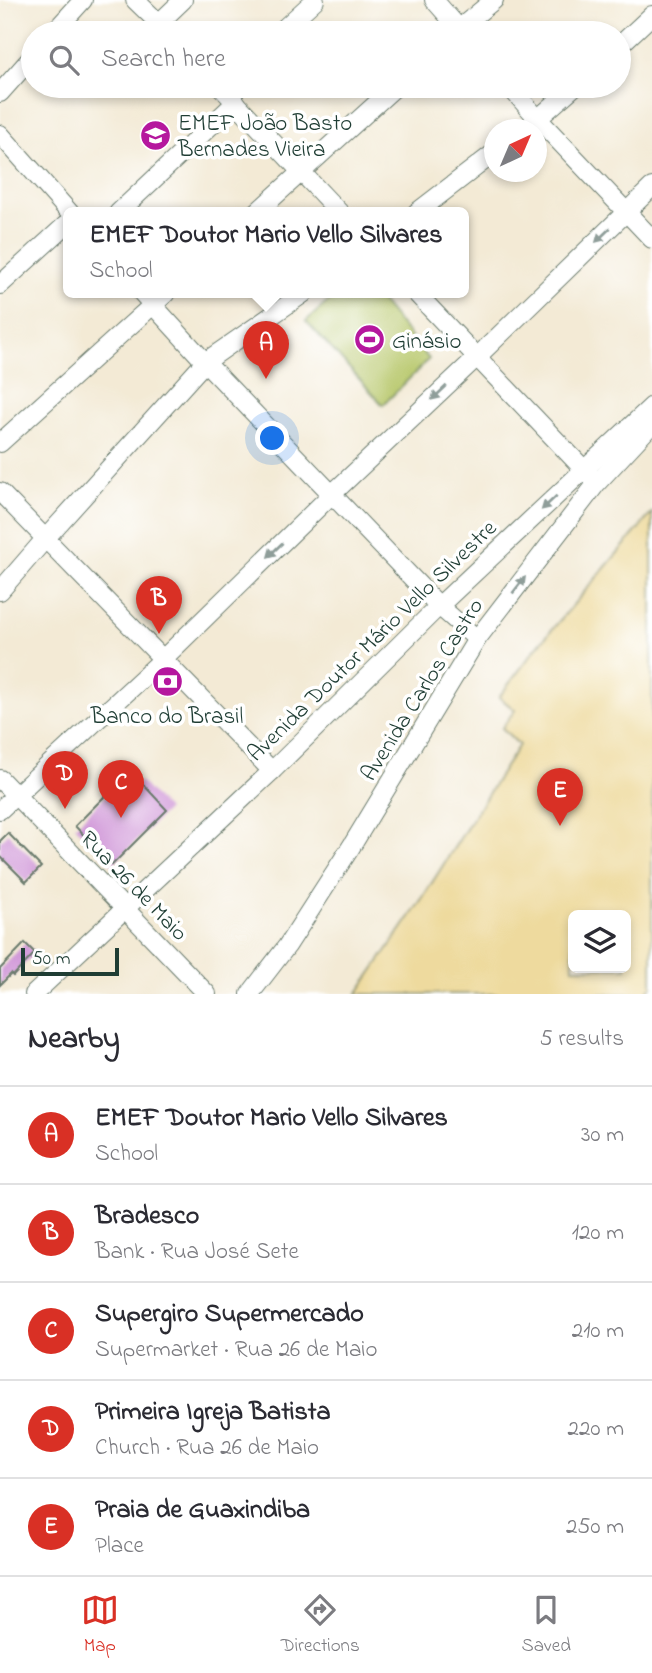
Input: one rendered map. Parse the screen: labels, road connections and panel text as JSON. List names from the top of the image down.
{
  "streets": {
    "street": ["Avenida Doutor Mário Vello Silvestre", "Avenida Carlos Castro", "Rua 26 de Maio"]
  },
  "crossings": [
    ["Avenida Doutor Mário Vello Silvestre", "Avenida Carlos Castro"],
    ["Avenida Doutor Mário Vello Silvestre", "Rua 26 de Maio"]
  ],
  "places": {
    "school or university": ["EMEF João Basto Bernades Vieira"],
    "sports": ["Ginásio"],
    "bank": ["Banco do Brasil"]
  },
  "scale_bar": "50 m",
  "north": "top right",
  "page": {
    "search": "Search here",
    "popup": ["EMEF Doutor Mario Vello Silvares", "School"],
    "pins": [
      "A",
      "B",
      "D",
      "C",
      "E"
    ],
    "scale": "50 m",
    "heading": ["Nearby", "5 results"],
    "list": [
      {
        "mark": "A",
        "name": "EMEF Doutor Mario Vello Silvares",
        "note": "School",
        "value": "30 m"
      },
      {
        "mark": "B",
        "name": "Bradesco",
        "note": "Bank · Rua José Sete",
        "value": "120 m"
      },
      {
        "mark": "C",
        "name": "Supergiro Supermercado",
        "note": "Supermarket · Rua 26 de Maio",
        "value": "210 m"
      },
      {
        "mark": "D",
        "name": "Primeira Igreja Batista",
        "note": "Church · Rua 26 de Maio",
        "value": "220 m"
      },
      {
        "mark": "E",
        "name": "Praia de Guaxindiba",
        "note": "Place",
        "value": "250 m"
      }
    ],
    "nav": ["Map", "Directions", "Saved"]
  }
}
